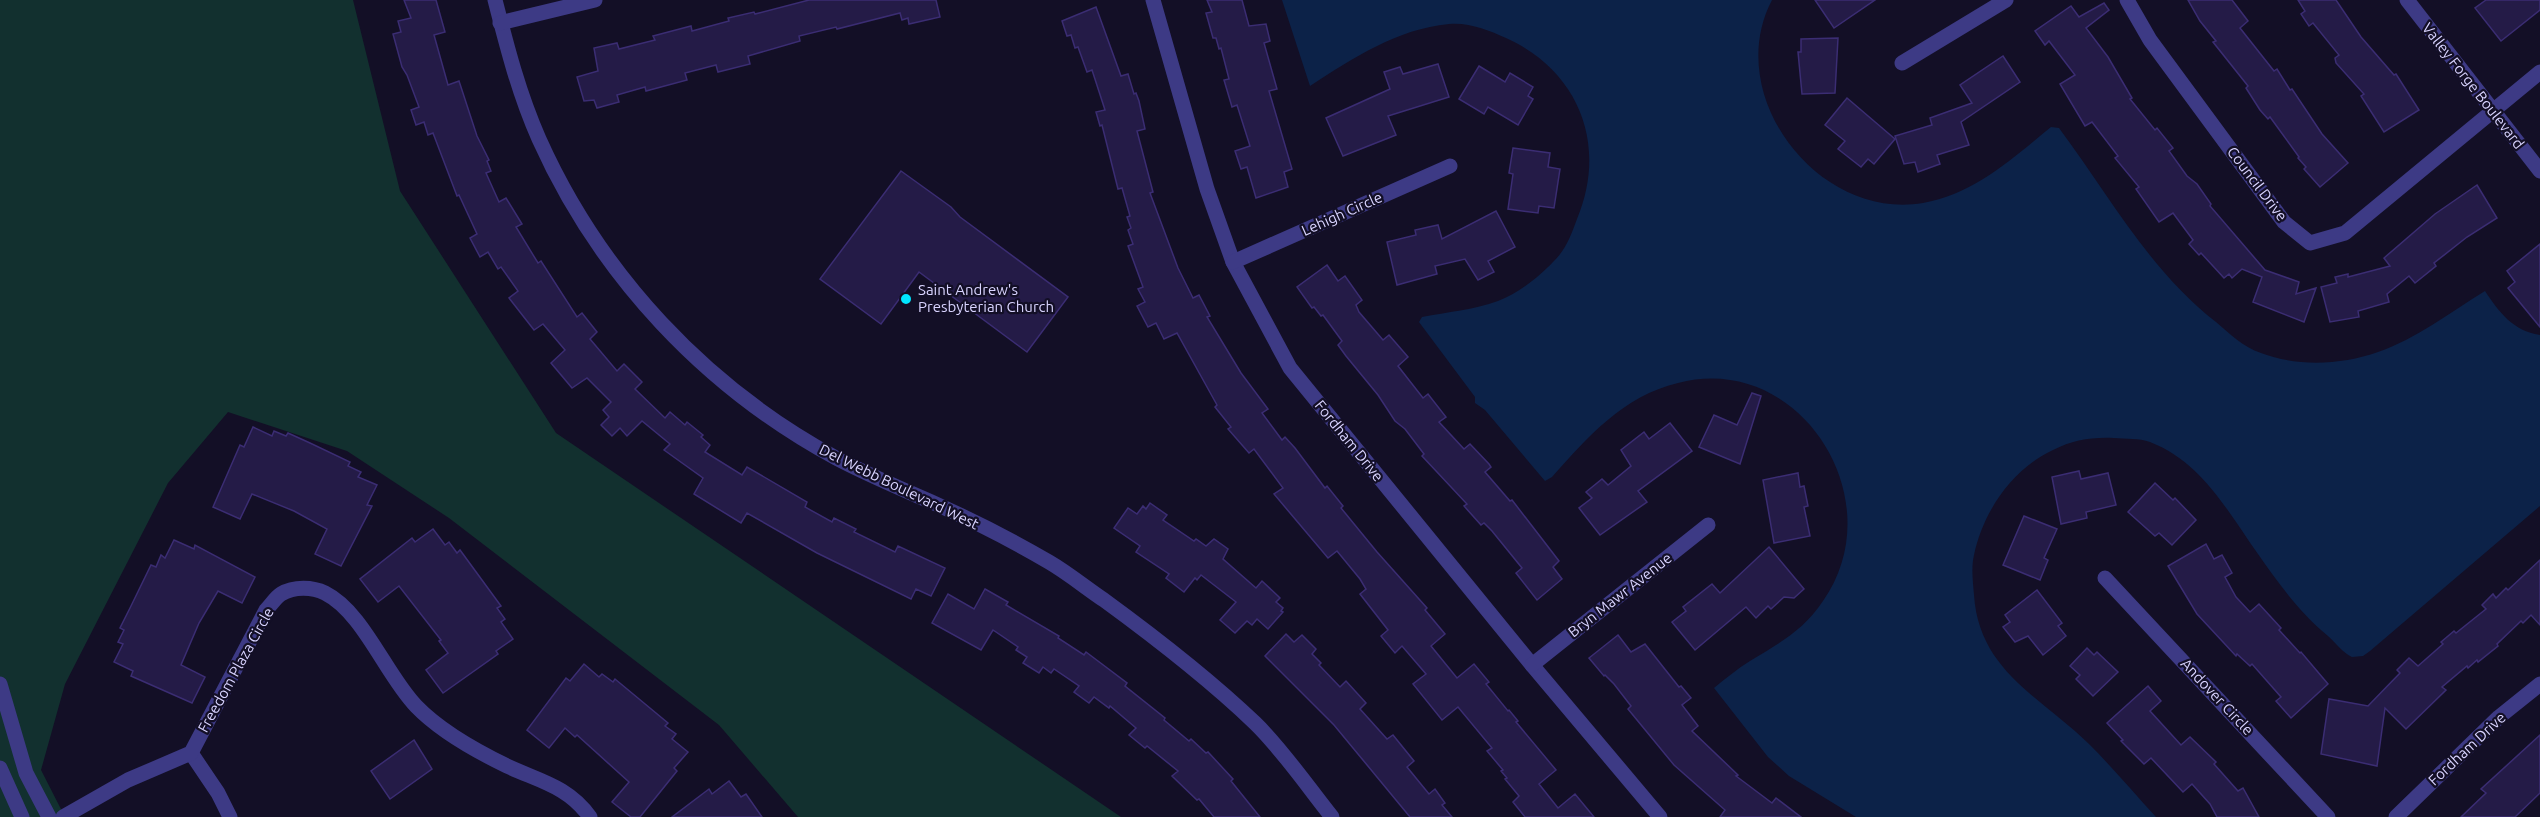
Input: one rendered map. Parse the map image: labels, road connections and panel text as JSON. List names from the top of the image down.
{
  "streets": {
    "street": [
      "Valley Forge Boulevard",
      "Council Drive",
      "Lehigh Circle",
      "Fordham Drive",
      "Del Webb Boulevard West",
      "Bryn Mawr Avenue",
      "Freedom Plaza Circle",
      "Andover Circle"
    ]
  },
  "crossings": [
    ["Valley Forge Boulevard", "Council Drive"],
    ["Lehigh Circle", "Fordham Drive"],
    ["Fordham Drive", "Bryn Mawr Avenue"]
  ],
  "places": ["Saint Andrew's Presbyterian Church"]
}
